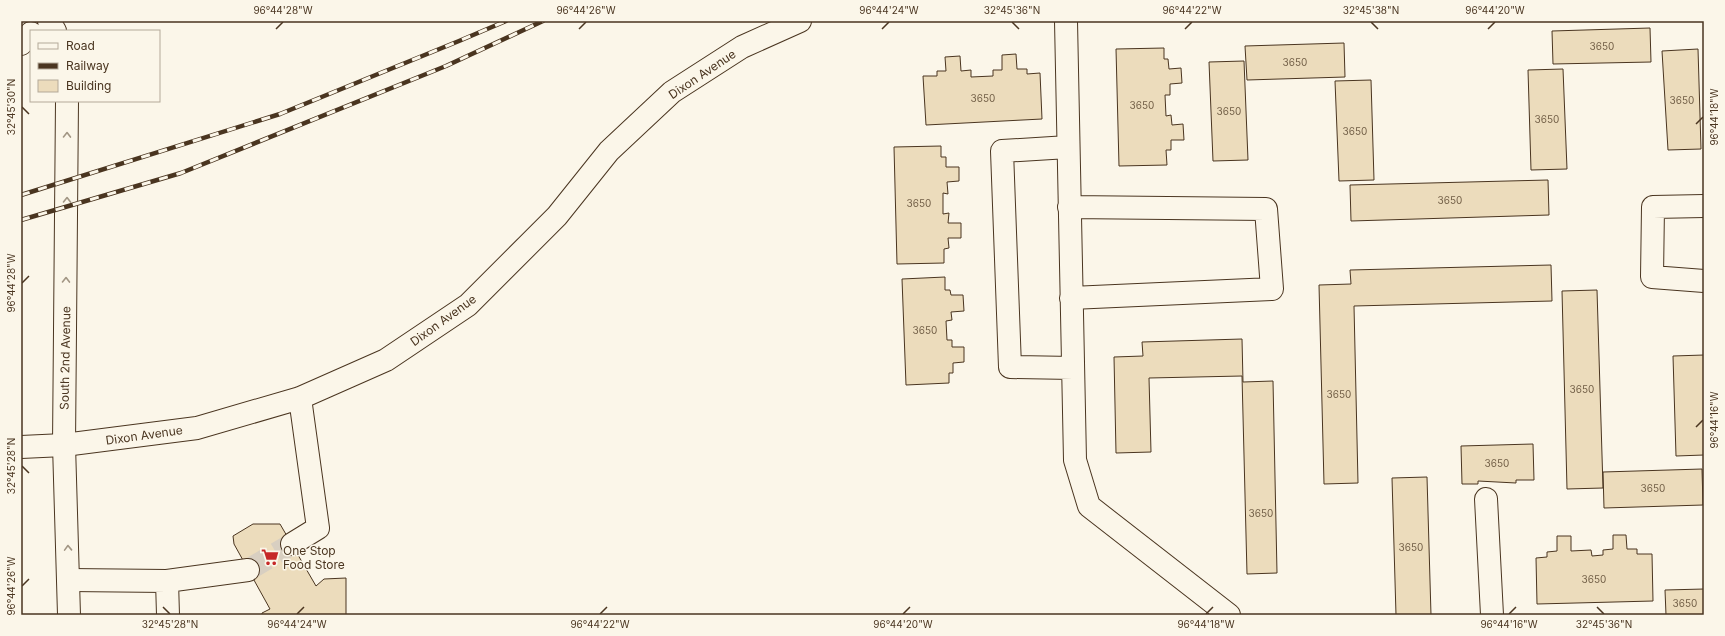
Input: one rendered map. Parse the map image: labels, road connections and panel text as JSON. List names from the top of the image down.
{
  "streets": {
    "street": ["Dixon Avenue", "South 2nd Avenue"]
  },
  "crossings": [
    ["Dixon Avenue", "South 2nd Avenue"]
  ],
  "one_way": ["South 2nd Avenue"],
  "places": {
    "supermarket": ["One Stop Food Store"]
  },
  "house_numbers": [
    "3650",
    "3650",
    "3650",
    "3650",
    "3650",
    "3650",
    "3650",
    "3650",
    "3650",
    "3650",
    "3650",
    "3650",
    "3650",
    "3650",
    "3650",
    "3650",
    "3650",
    "3650",
    "3650"
  ],
  "legend": ["Road", "Railway", "Building"],
  "coordinates": [
    "96°44'28\"W",
    "96°44'26\"W",
    "96°44'24\"W",
    "32°45'36\"N",
    "96°44'22\"W",
    "32°45'38\"N",
    "96°44'20\"W",
    "32°45'30\"N",
    "96°44'18\"W",
    "96°44'16\"W",
    "32°45'28\"N"
  ]
}
